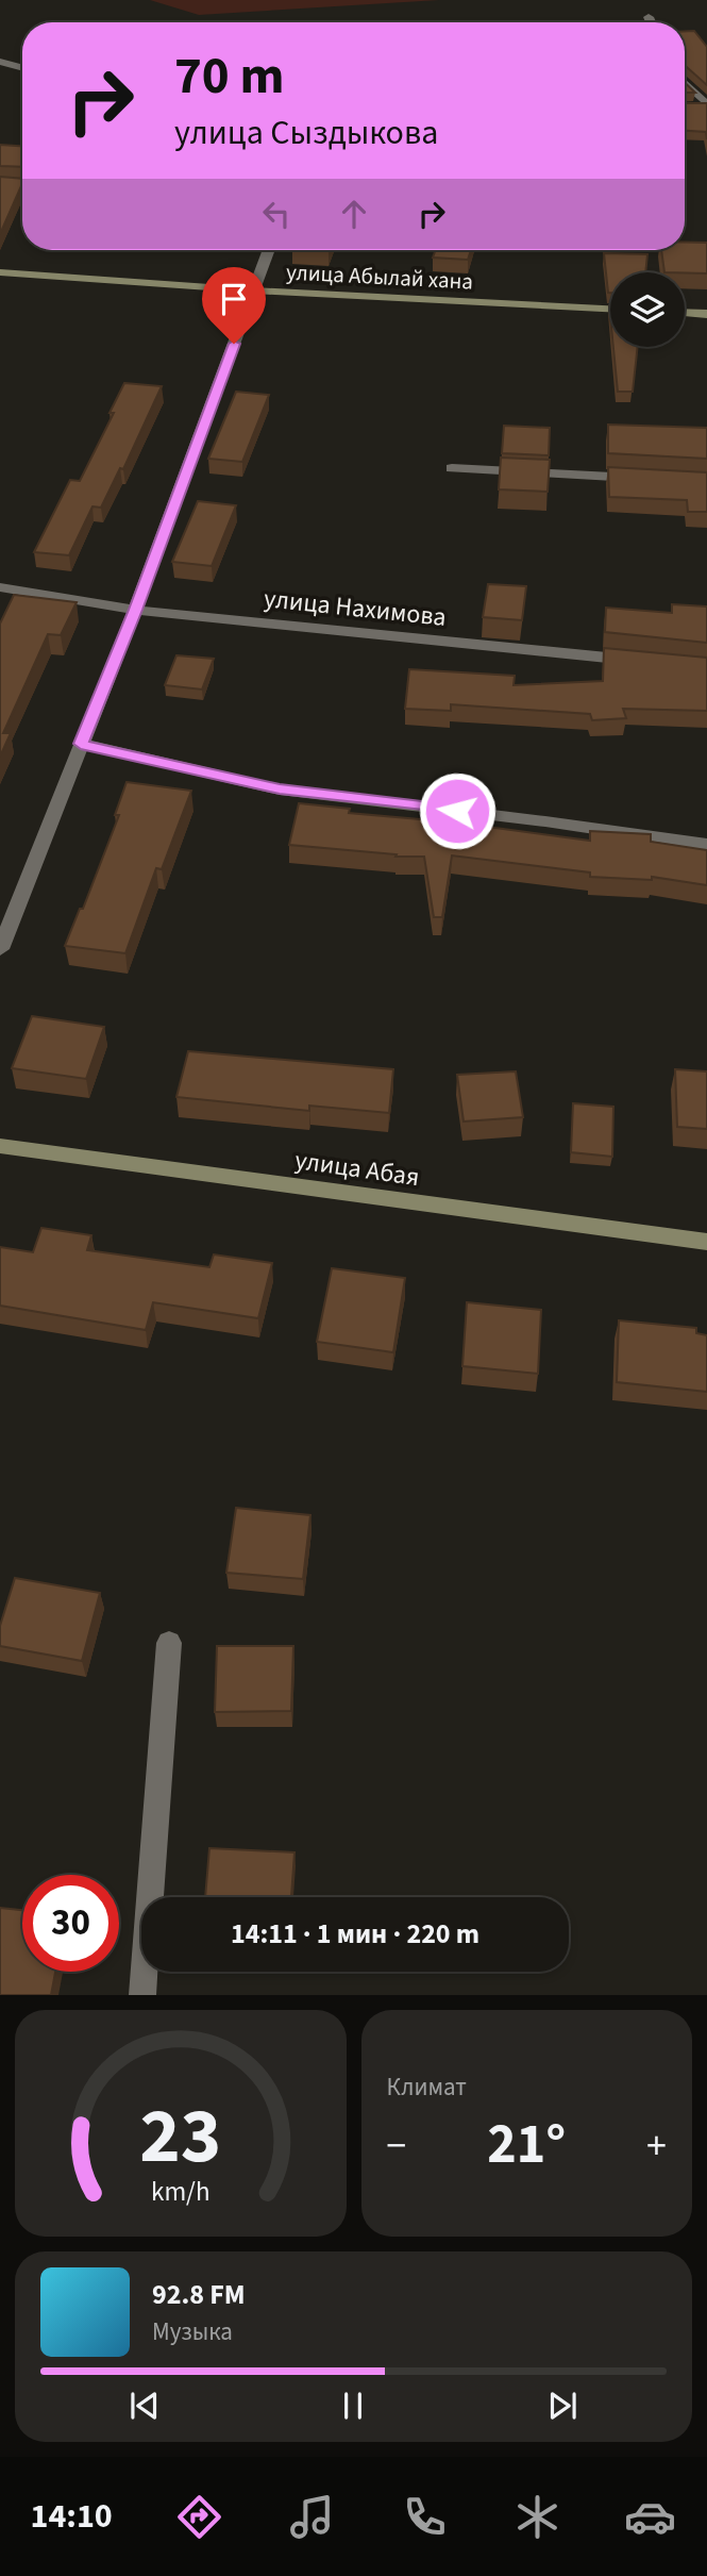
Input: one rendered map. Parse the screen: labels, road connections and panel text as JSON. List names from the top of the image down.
{
  "streets": {
    "street": ["улица Абылай хана", "улица Нахимова", "улица Абая"]
  },
  "page": {
    "turn": ["70 m", "улица Сыздыкова"],
    "limit": "30",
    "trip": "14:11 · 1 мин · 220 m",
    "tile": "Климат",
    "heat": ["−", "21°", "+"],
    "song": ["92.8 FM", "Музыка"],
    "tabs": "14:10",
    "gauge": ["23", "km/h"]
  }
}
